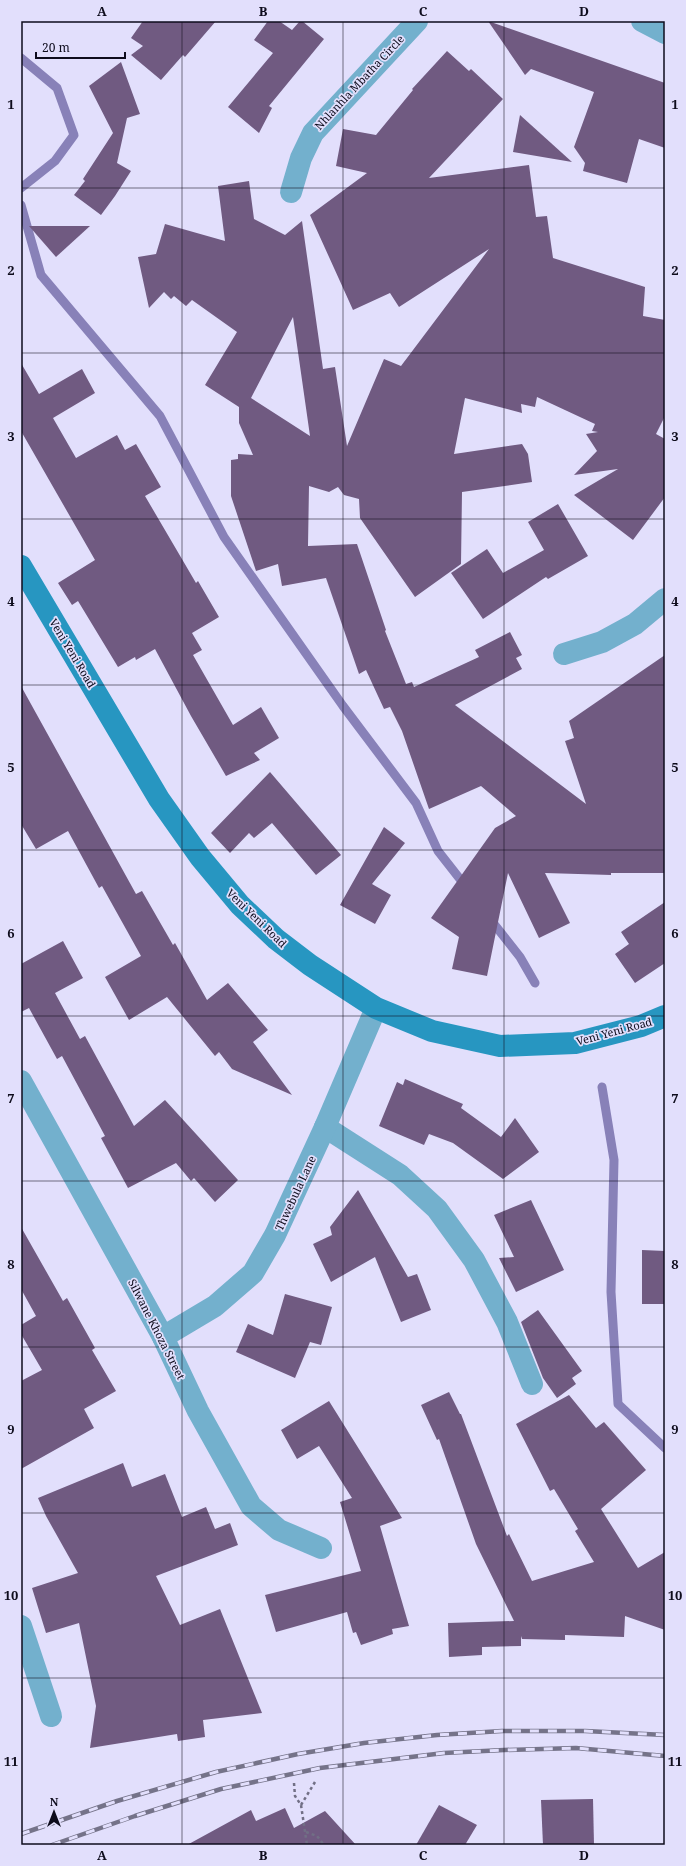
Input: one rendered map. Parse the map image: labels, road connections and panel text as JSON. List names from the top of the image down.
{
  "streets": {
    "street": [
      "Nhlanhla Mbatha Circle",
      "Veni Yeni Road",
      "Thwebula Lane",
      "Silwane Khoza Street"
    ]
  },
  "crossings": [
    ["Veni Yeni Road", "Thwebula Lane"],
    ["Thwebula Lane", "Silwane Khoza Street"]
  ],
  "scale_bar": "20 m",
  "north": "top",
  "grid": {
    "columns": [
      "A",
      "B",
      "C",
      "D"
    ],
    "rows": [
      "1",
      "2",
      "3",
      "4",
      "5",
      "6",
      "7",
      "8",
      "9",
      "10",
      "11"
    ]
  }
}
